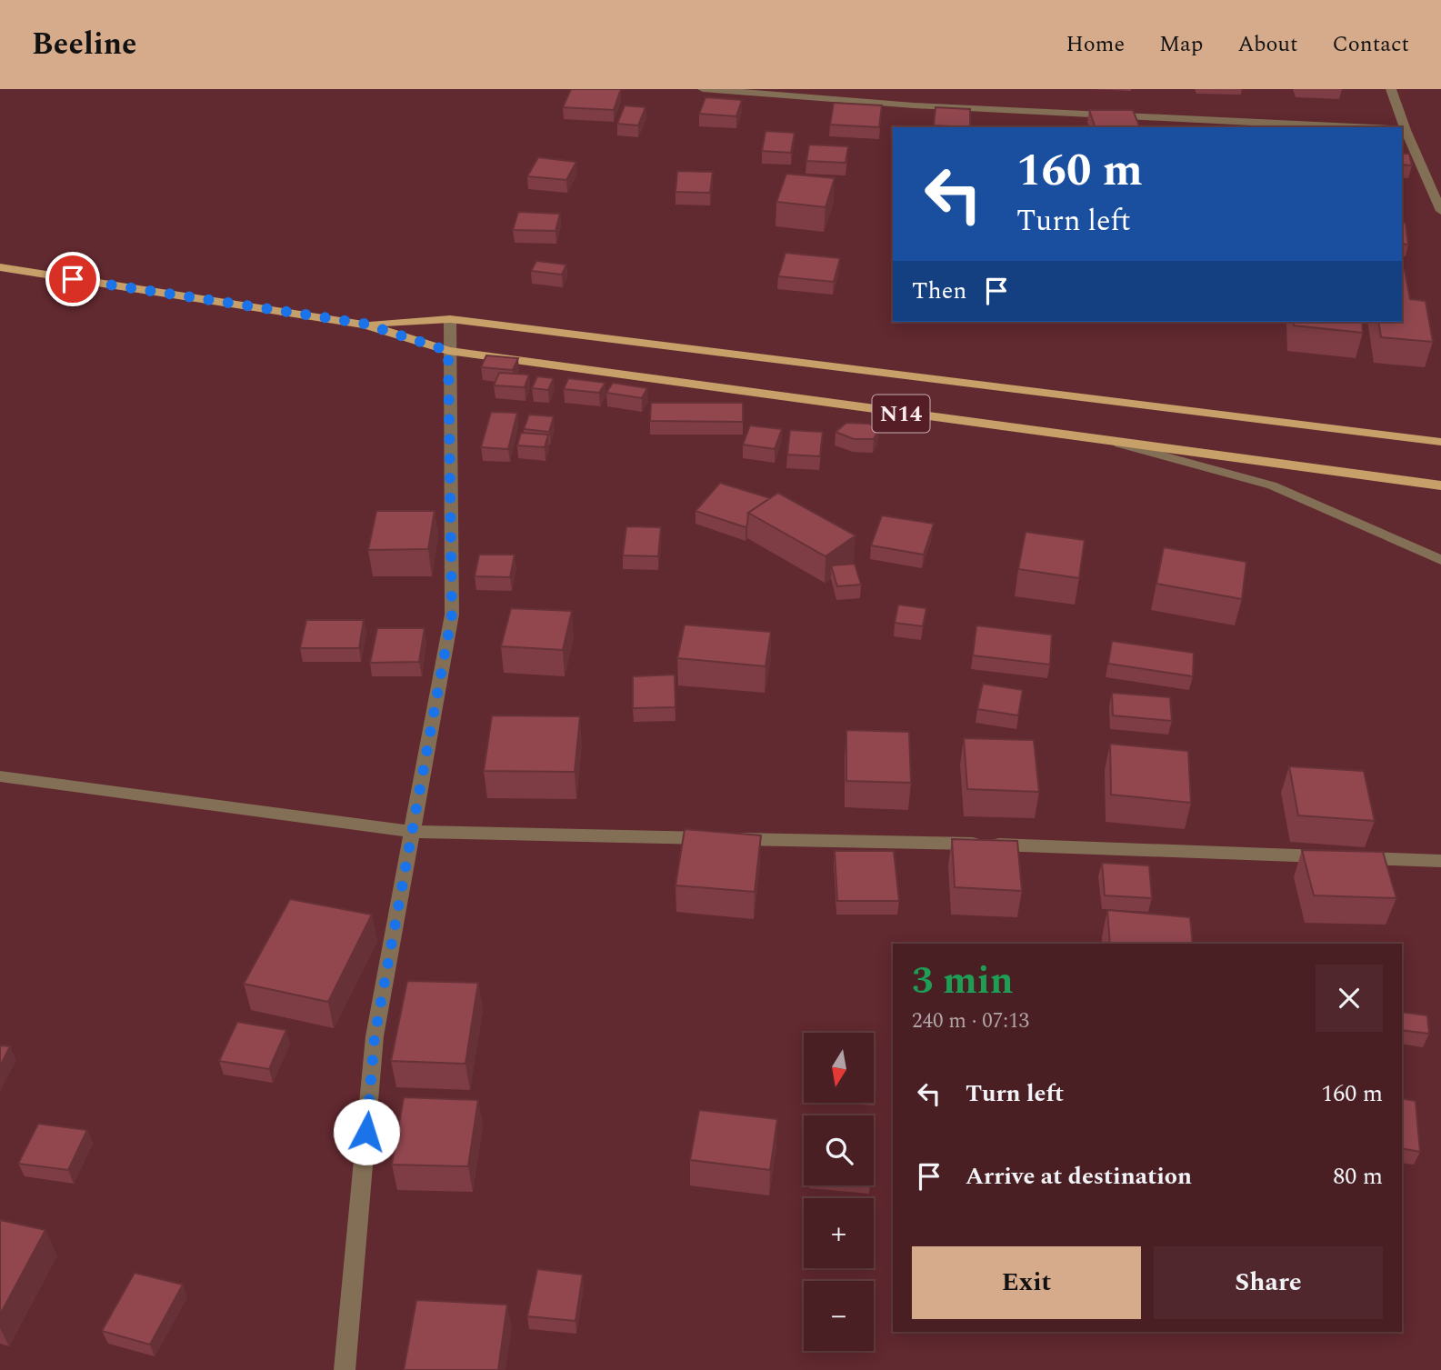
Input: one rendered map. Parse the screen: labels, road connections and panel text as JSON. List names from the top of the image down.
{
  "streets": {
    "main road": ["N14"]
  },
  "north": "bottom",
  "page": {
    "header": "Beeline",
    "nav": [
      "Home",
      "Map",
      "About",
      "Contact"
    ],
    "turn": ["160 m", "Turn left"],
    "then": "Then",
    "heading": ["3 min", "240 m · 07:13"],
    "map_buttons": ["+", "−"],
    "list": [
      {
        "name": "Turn left",
        "value": "160 m"
      },
      {
        "name": "Arrive at destination",
        "value": "80 m"
      }
    ],
    "buttons": ["Exit", "Share"]
  }
}
